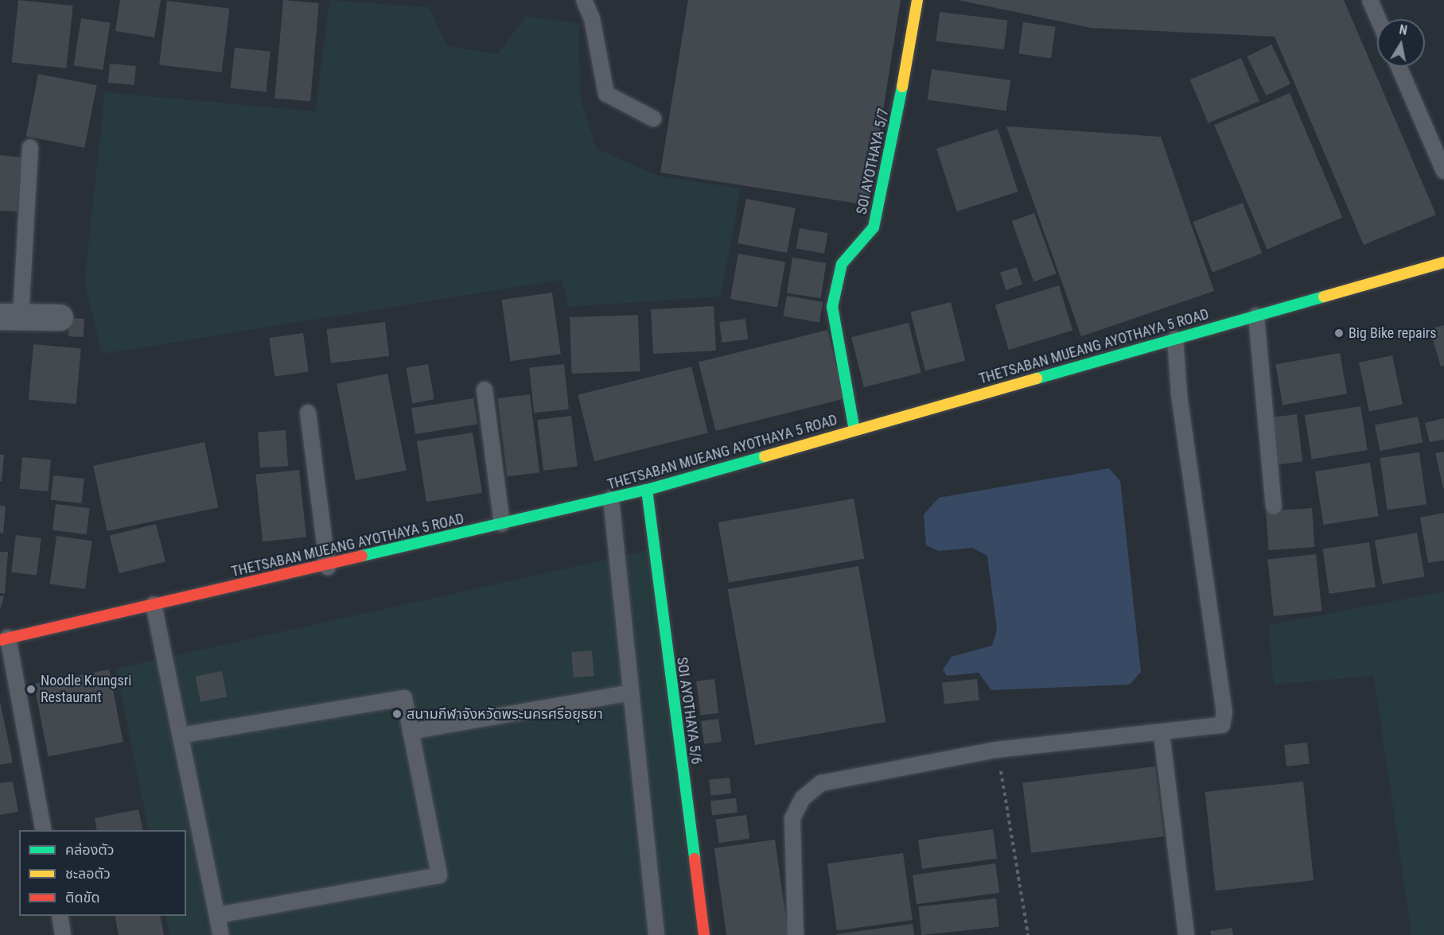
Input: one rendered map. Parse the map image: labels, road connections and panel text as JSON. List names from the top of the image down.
{
  "streets": {
    "street": ["SOI AYOTHAYA 5/7", "THETSABAN MUEANG AYOTHAYA 5 ROAD", "SOI AYOTHAYA 5/6"]
  },
  "crossings": [
    ["SOI AYOTHAYA 5/7", "THETSABAN MUEANG AYOTHAYA 5 ROAD"],
    ["THETSABAN MUEANG AYOTHAYA 5 ROAD", "SOI AYOTHAYA 5/6"]
  ],
  "places": ["Big Bike repairs", "Noodle Krungsri Restaurant", "สนามกีฬาจังหวัดพระนครศรีอยุธยา"],
  "legend": ["คล่องตัว", "ชะลอตัว", "ติดขัด"],
  "north": "top"
}
